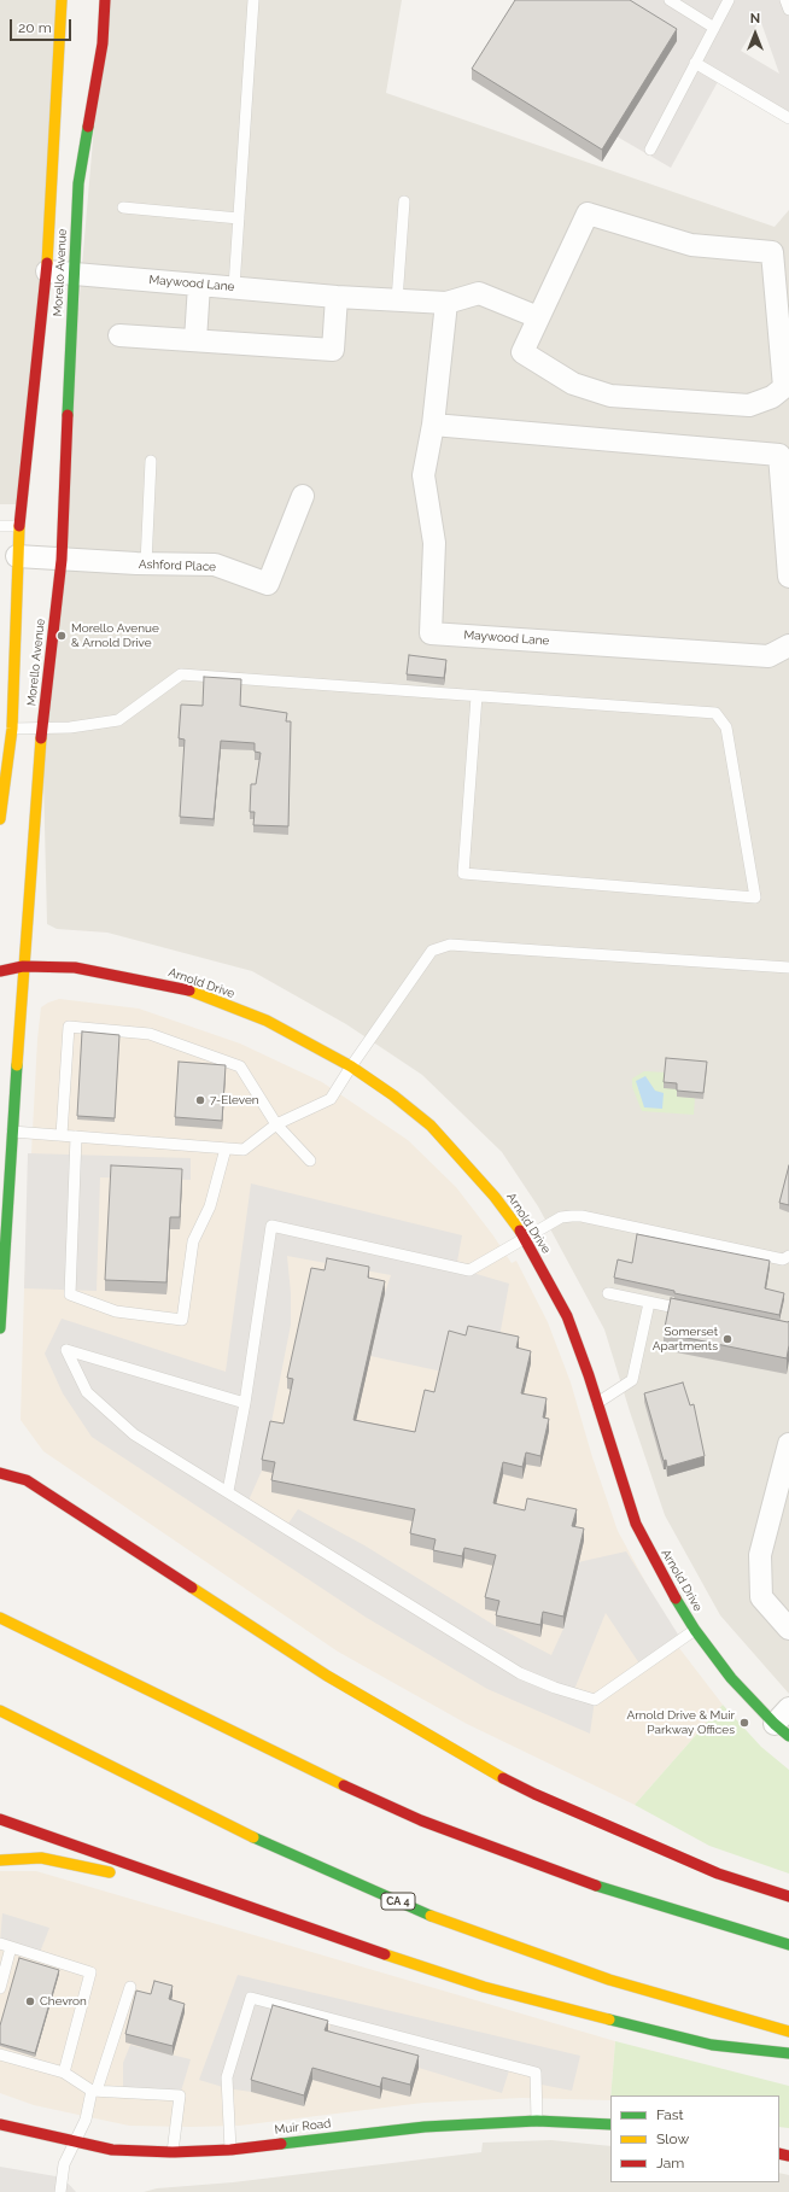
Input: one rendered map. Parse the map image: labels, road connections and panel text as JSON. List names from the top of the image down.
{
  "streets": {
    "main road": [
      "Morello Avenue",
      "Arnold Drive",
      "CA 4",
      "Muir Road"
    ],
    "street": ["Maywood Lane", "Ashford Place"]
  },
  "crossings": [
    ["Morello Avenue", "Maywood Lane"],
    ["Morello Avenue", "Ashford Place"],
    ["Morello Avenue", "Arnold Drive"]
  ],
  "places": [
    "Morello Avenue & Arnold Drive",
    "7-Eleven",
    "Somerset Apartments",
    "Arnold Drive & Muir Parkway Offices",
    "Chevron"
  ],
  "legend": ["Fast", "Slow", "Jam"],
  "scale_bar": "20 m",
  "north": "top"
}
